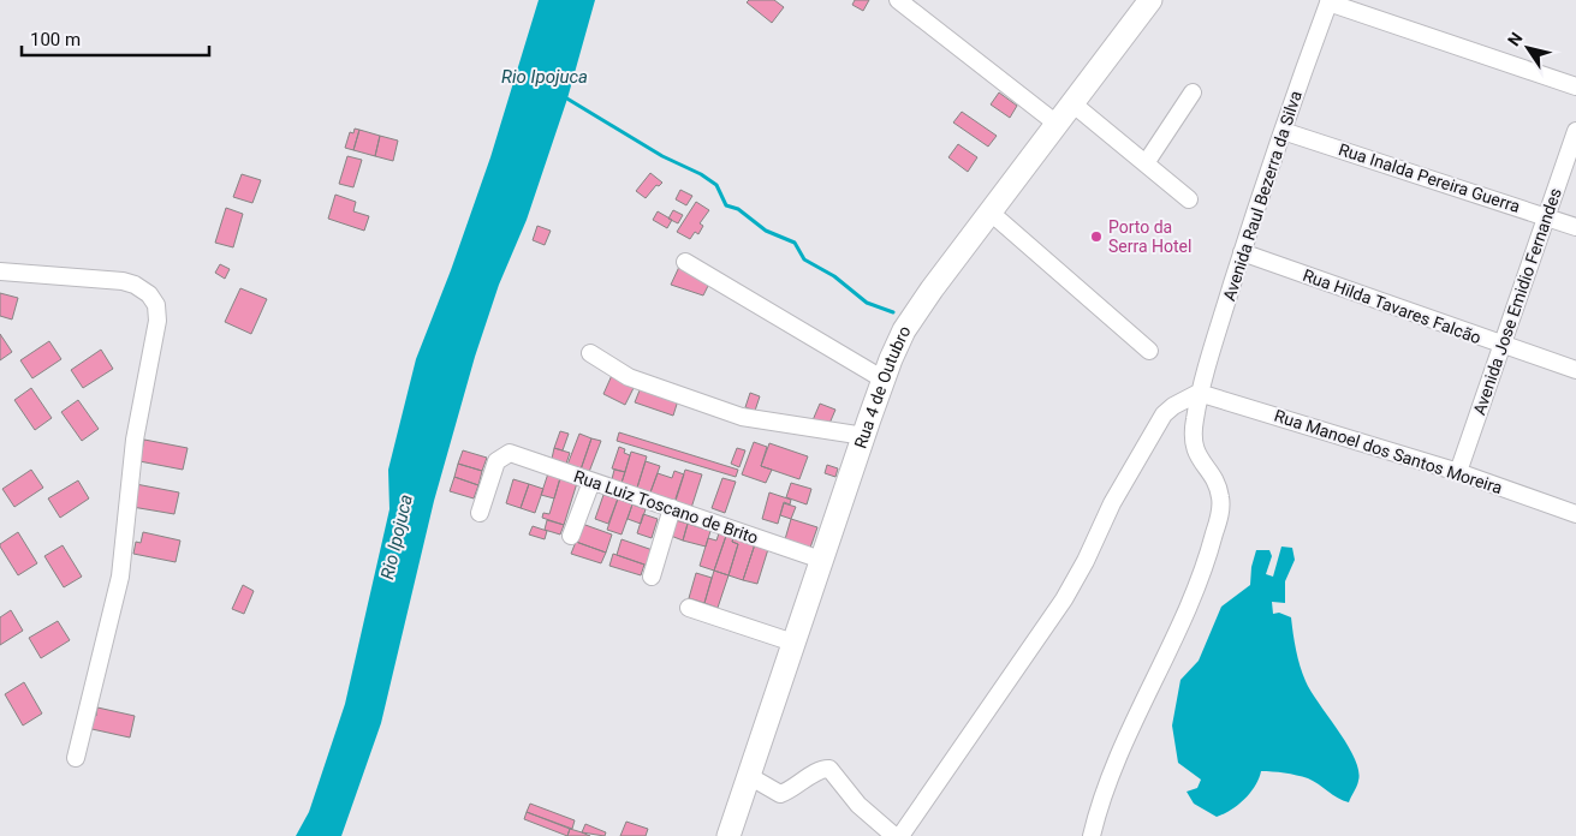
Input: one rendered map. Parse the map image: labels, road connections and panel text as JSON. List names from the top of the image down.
{
  "streets": {
    "main road": ["Rua 4 de Outubro"],
    "street": [
      "Rua Inalda Pereira Guerra",
      "Avenida Raul Bezerra da Silva",
      "Avenida Jose Emidio Fernandes",
      "Rua Hilda Tavares Falcão",
      "Rua Manoel dos Santos Moreira",
      "Rua Luiz Toscano de Brito"
    ]
  },
  "crossings": [
    ["Rua Inalda Pereira Guerra", "Avenida Raul Bezerra da Silva"],
    ["Rua Inalda Pereira Guerra", "Avenida Jose Emidio Fernandes"],
    ["Avenida Raul Bezerra da Silva", "Rua Hilda Tavares Falcão"],
    ["Avenida Raul Bezerra da Silva", "Rua Manoel dos Santos Moreira"],
    ["Avenida Jose Emidio Fernandes", "Rua Hilda Tavares Falcão"],
    ["Avenida Jose Emidio Fernandes", "Rua Manoel dos Santos Moreira"],
    ["Rua 4 de Outubro", "Rua Luiz Toscano de Brito"]
  ],
  "water": ["Rio Ipojuca"],
  "places": ["Porto da Serra Hotel"],
  "scale_bar": "100 m",
  "north": "top left"
}
